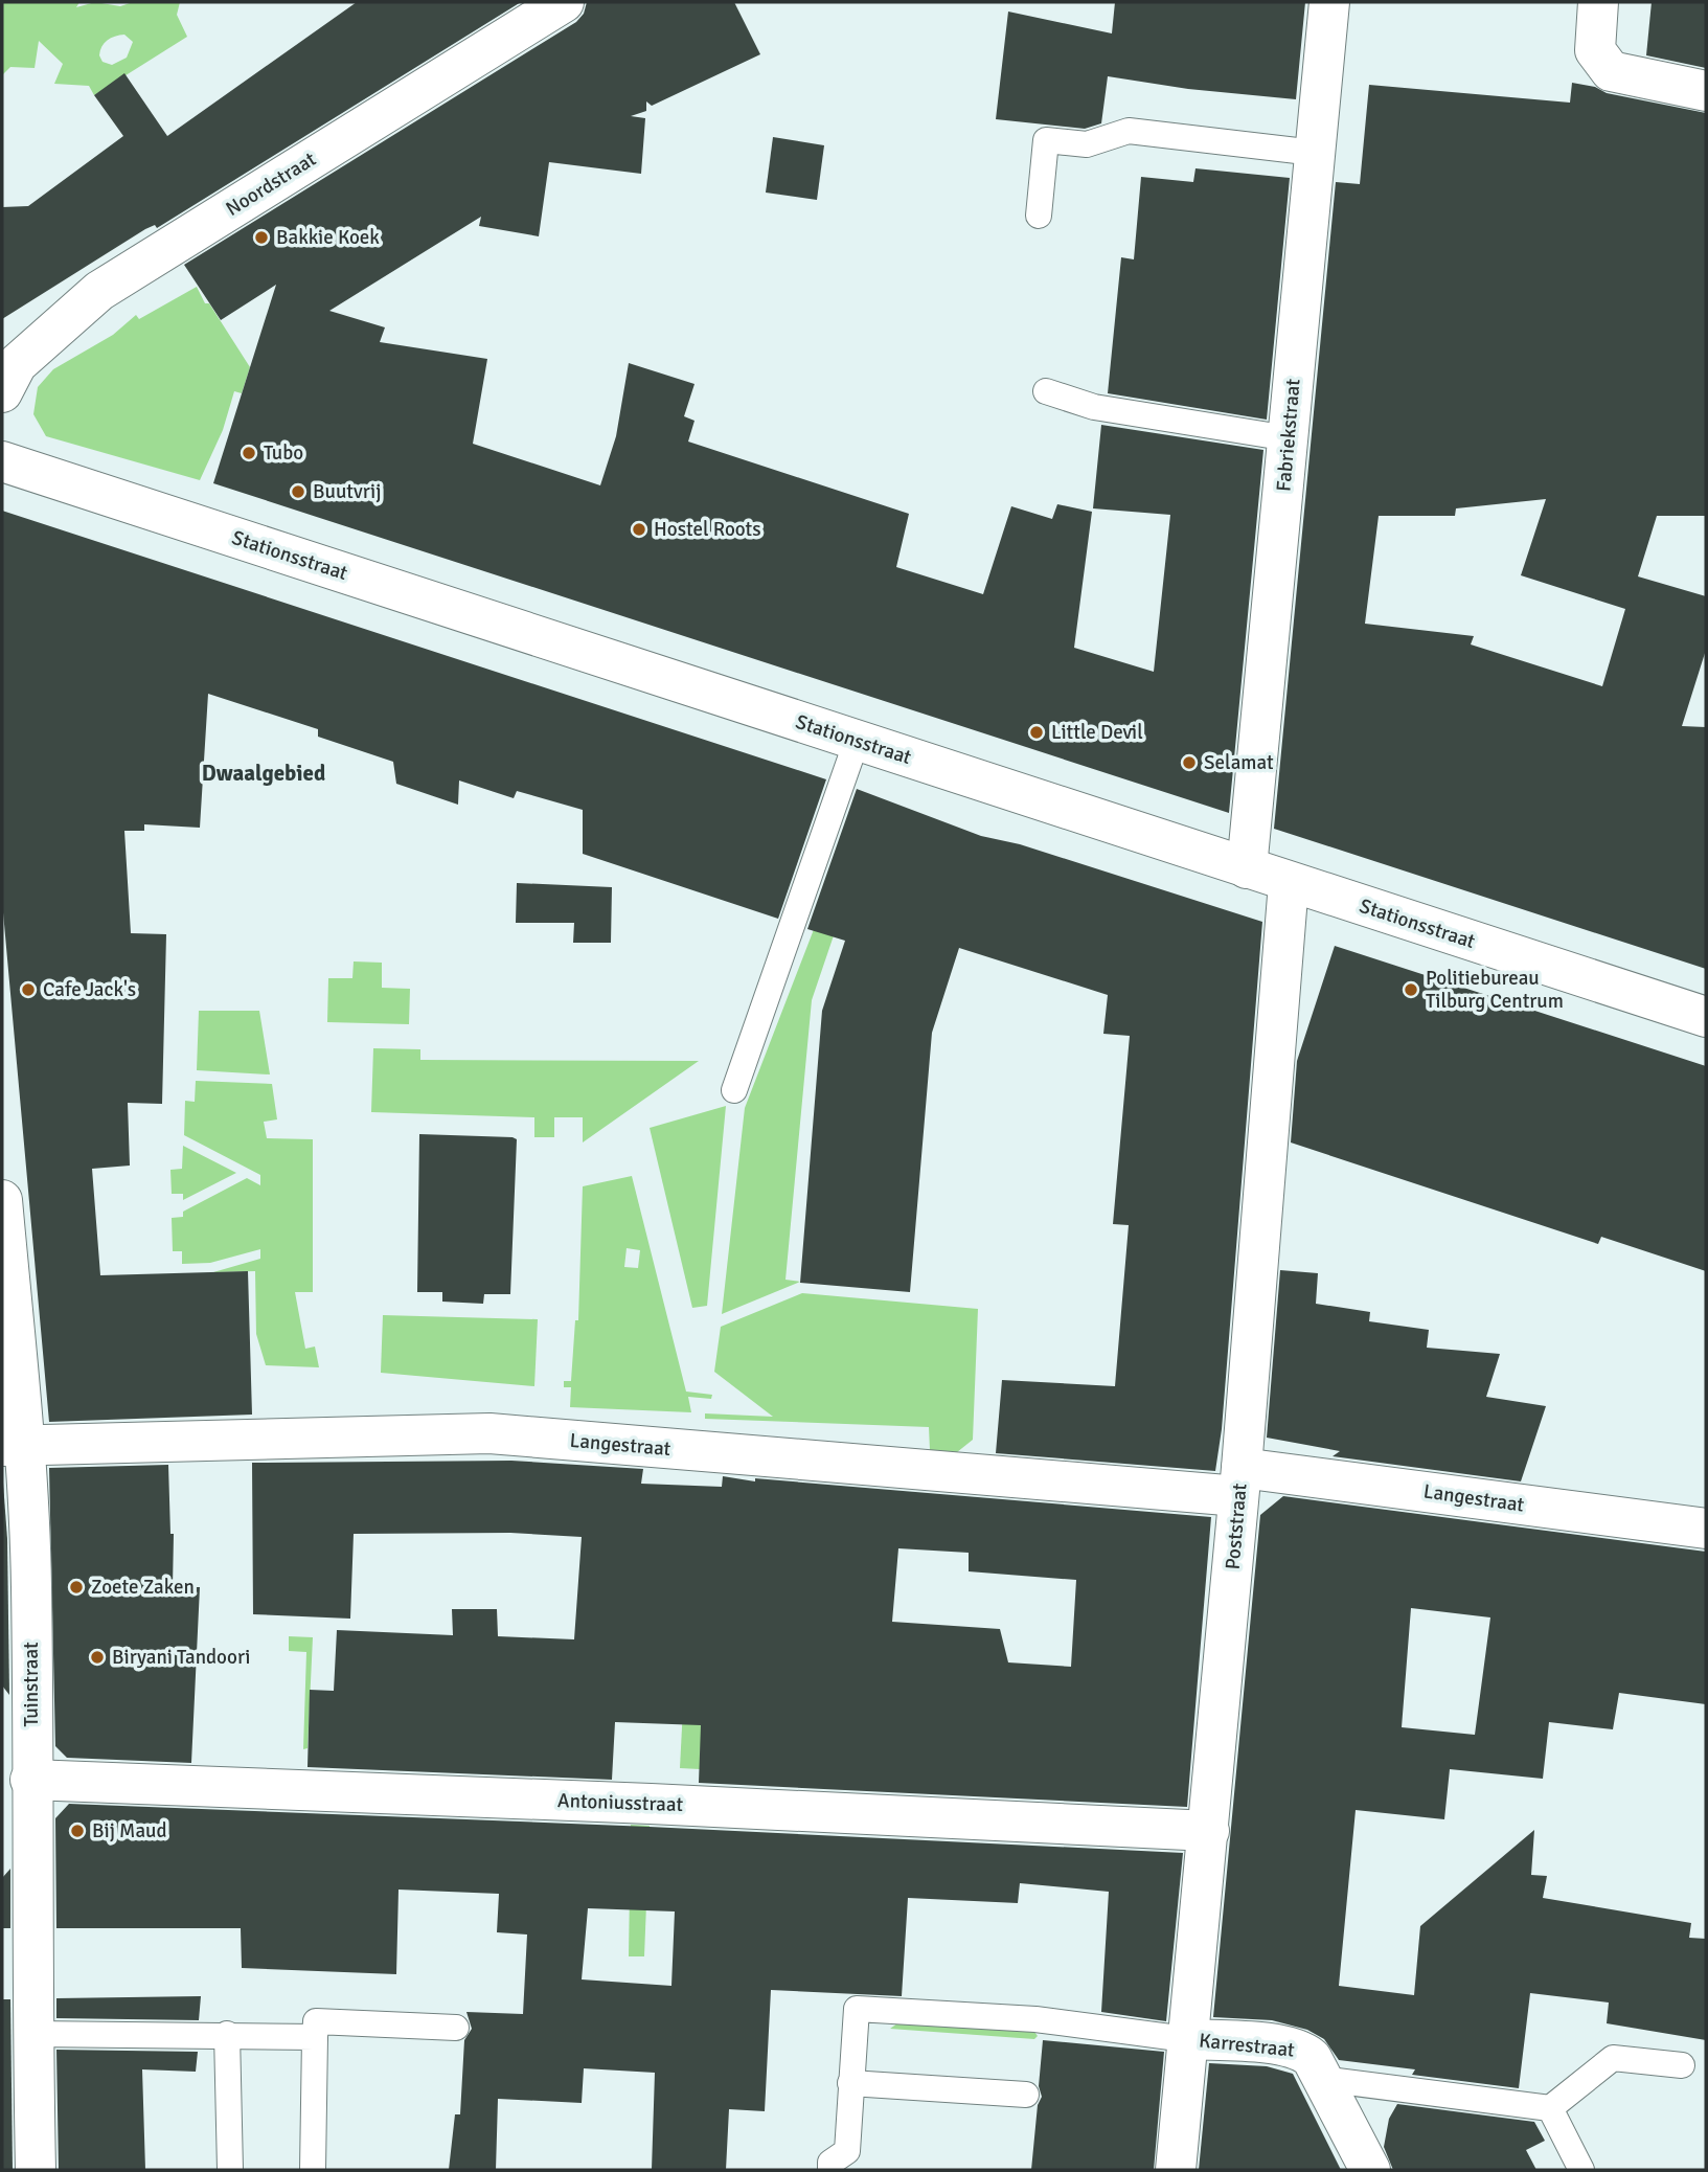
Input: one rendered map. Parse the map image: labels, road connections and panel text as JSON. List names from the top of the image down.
{
  "streets": {
    "street": [
      "Noordstraat",
      "Fabriekstraat",
      "Stationsstraat",
      "Langestraat",
      "Poststraat",
      "Tuinstraat",
      "Antoniusstraat",
      "Karrestraat"
    ]
  },
  "crossings": [
    ["Fabriekstraat", "Stationsstraat"],
    ["Stationsstraat", "Poststraat"],
    ["Langestraat", "Poststraat"],
    ["Langestraat", "Tuinstraat"],
    ["Poststraat", "Antoniusstraat"],
    ["Poststraat", "Karrestraat"],
    ["Tuinstraat", "Antoniusstraat"]
  ],
  "districts": ["Dwaalgebied"],
  "places": [
    "Bakkie Koek",
    "Tubo",
    "Buutvrij",
    "Hostel Roots",
    "Little Devil",
    "Selamat",
    "Cafe Jack's",
    "Politiebureau Tilburg Centrum",
    "Zoete Zaken",
    "Biryani Tandoori",
    "Bij Maud"
  ]
}
